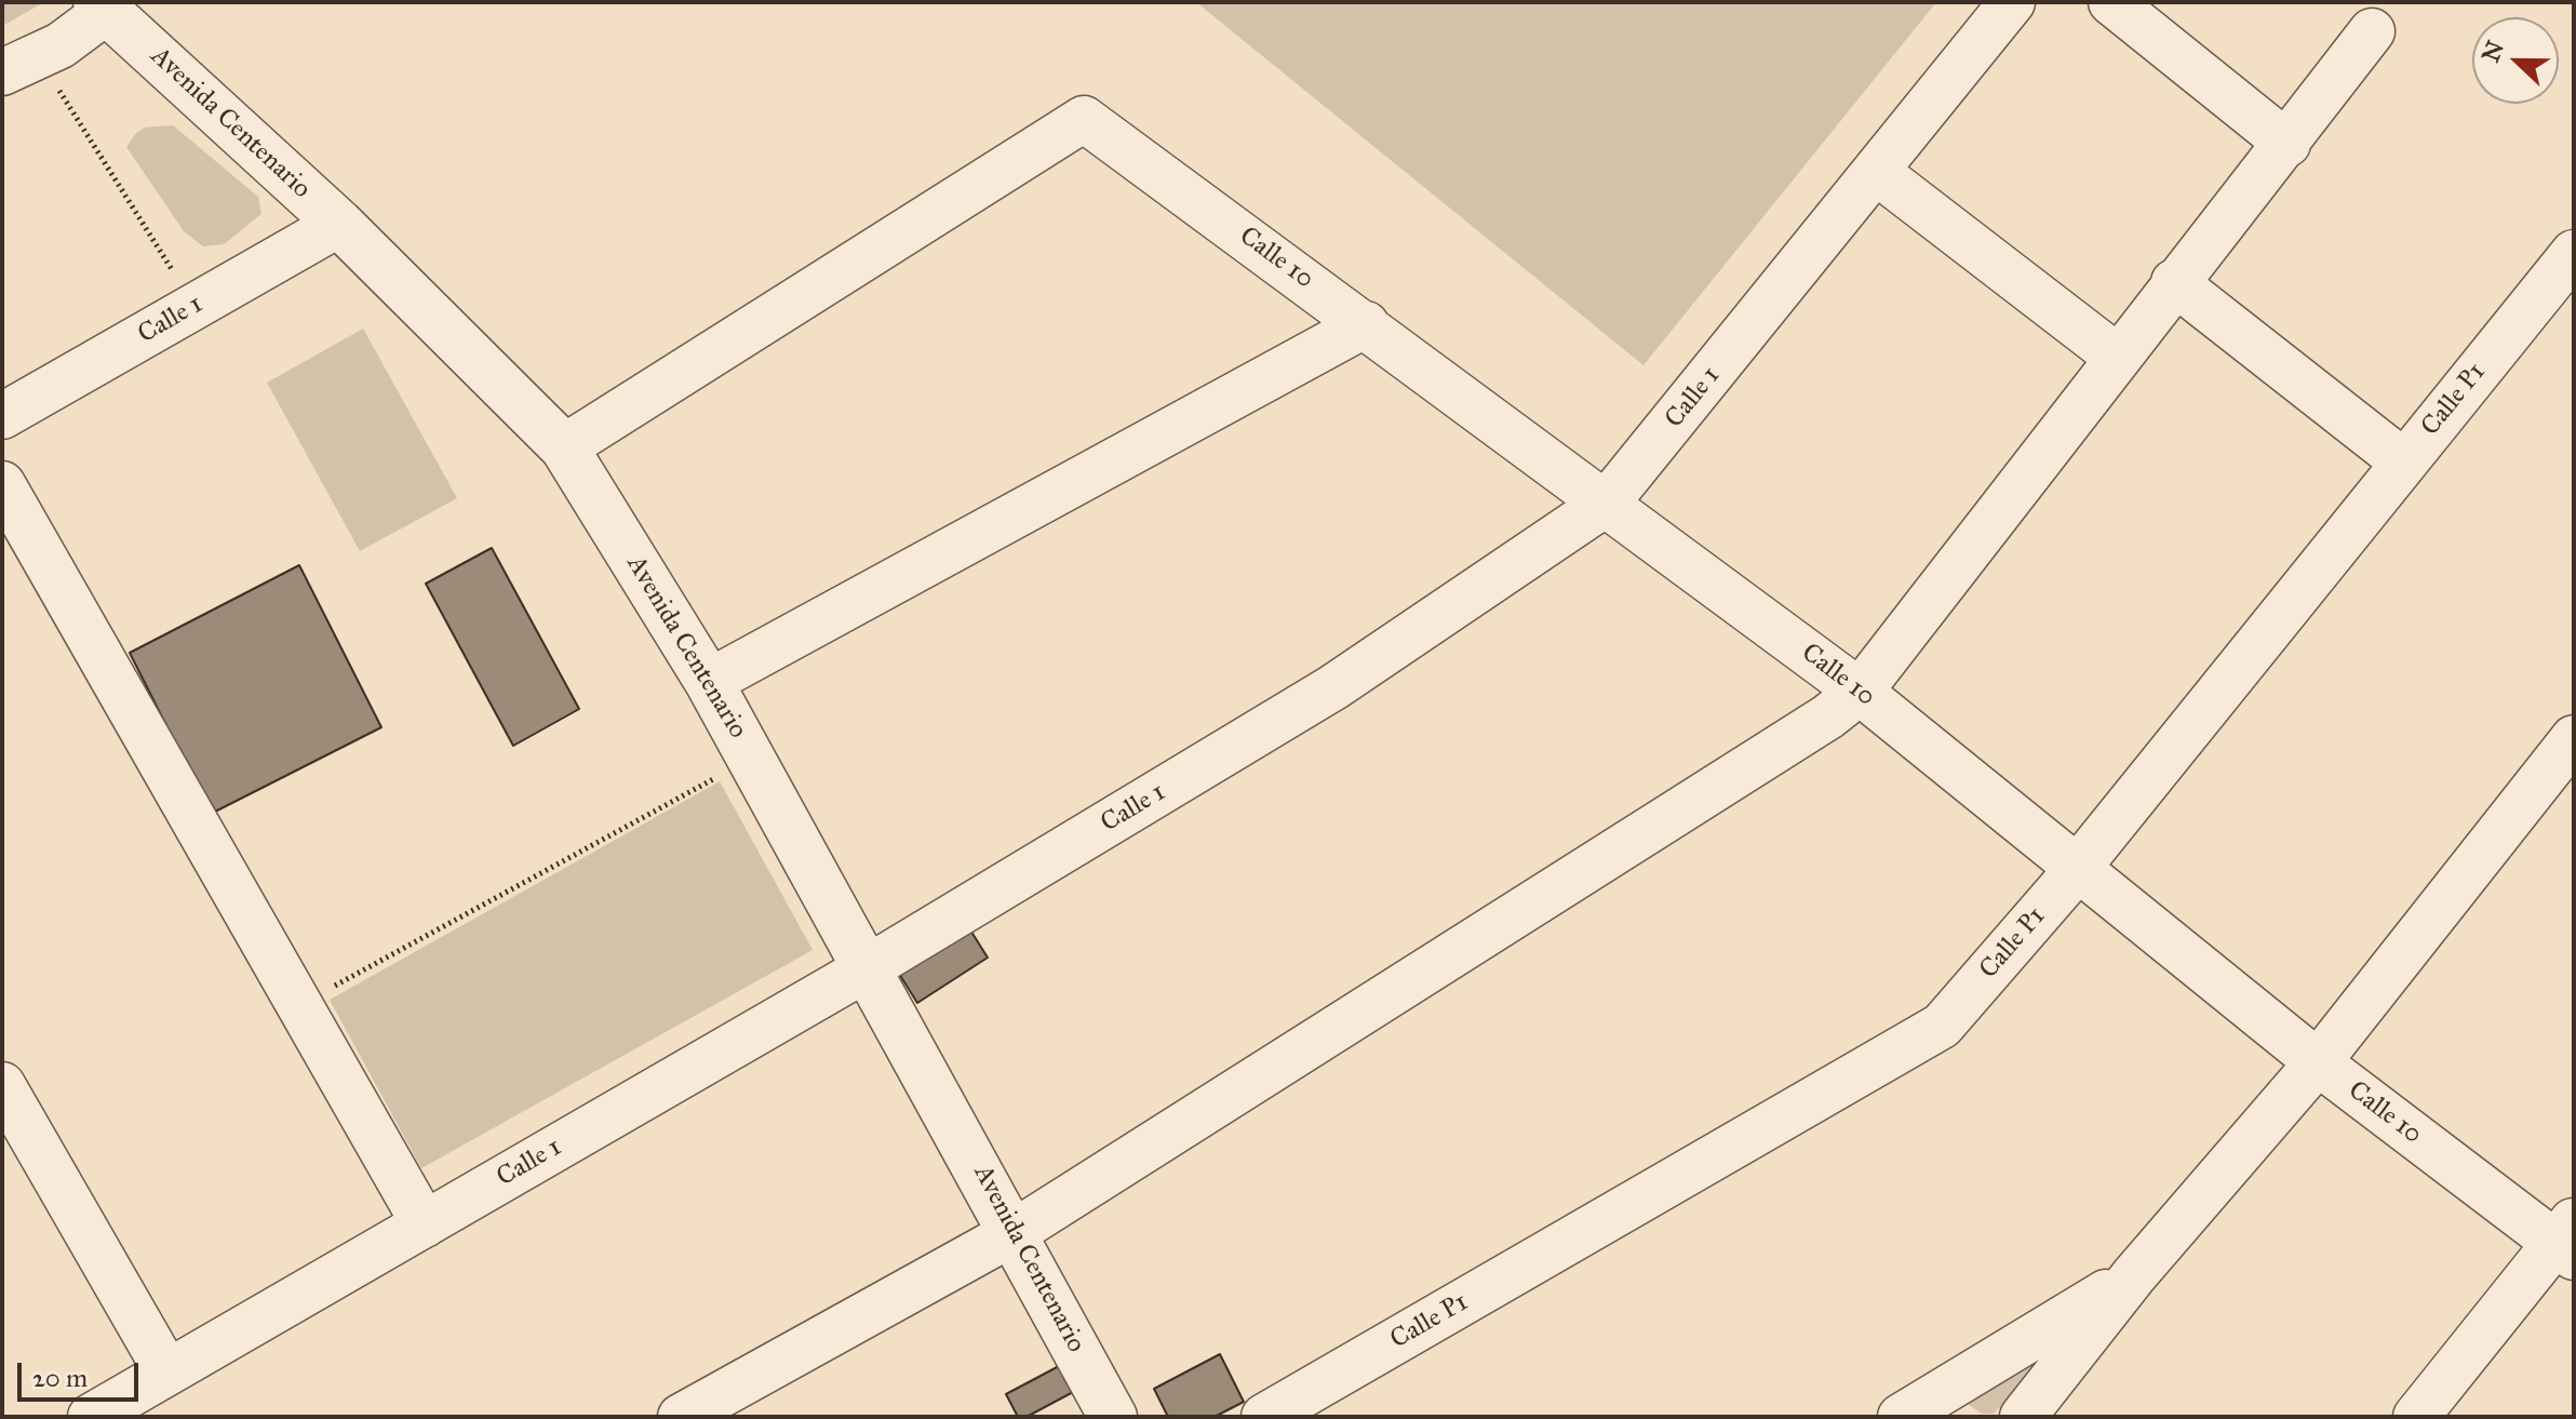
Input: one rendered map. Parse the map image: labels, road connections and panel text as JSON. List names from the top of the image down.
{
  "streets": {
    "street": [
      "Avenida Centenario",
      "Calle 10",
      "Calle 1",
      "Calle P1"
    ]
  },
  "crossings": [
    ["Avenida Centenario", "Calle 10"],
    ["Avenida Centenario", "Calle 1"],
    ["Calle 10", "Calle 1"],
    ["Calle 10", "Calle P1"]
  ],
  "scale_bar": "20 m",
  "north": "left"
}
